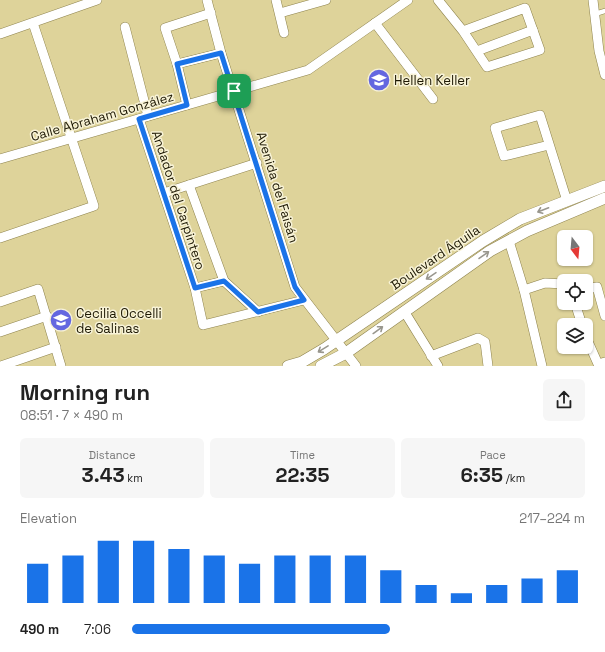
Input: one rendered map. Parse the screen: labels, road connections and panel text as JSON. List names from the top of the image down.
{
  "streets": {
    "street": [
      "Calle Abraham González",
      "Avenida del Faisán",
      "Andador del Carpintero",
      "Boulevard Águila"
    ]
  },
  "crossings": [
    ["Calle Abraham González", "Avenida del Faisán"],
    ["Calle Abraham González", "Andador del Carpintero"],
    ["Avenida del Faisán", "Boulevard Águila"]
  ],
  "places": {
    "school or university": ["Hellen Keller", "Cecilia Occelli de Salinas"]
  },
  "north": "bottom",
  "page": {
    "heading": ["Morning run", "08:51 · 7 × 490 m"],
    "stats": [
      ["Distance", "3.43 km"],
      ["Time", "22:35"],
      ["Pace", "6:35 /km"]
    ],
    "chart": ["Elevation", "217–224 m"],
    "list": [
      {
        "name": "490 m",
        "note": "7:06"
      }
    ]
  }
}
